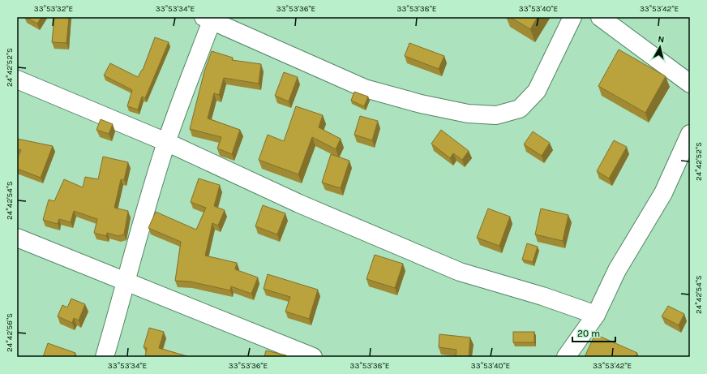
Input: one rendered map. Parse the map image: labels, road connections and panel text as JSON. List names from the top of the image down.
{
  "scale_bar": "20 m",
  "north": "top",
  "coordinates": [
    "33°53'32\"E",
    "33°53'34\"E",
    "33°53'36\"E",
    "33°53'38\"E",
    "33°53'40\"E",
    "33°53'42\"E",
    "24°42'52\"S",
    "24°42'54\"S",
    "24°42'56\"S"
  ]
}
